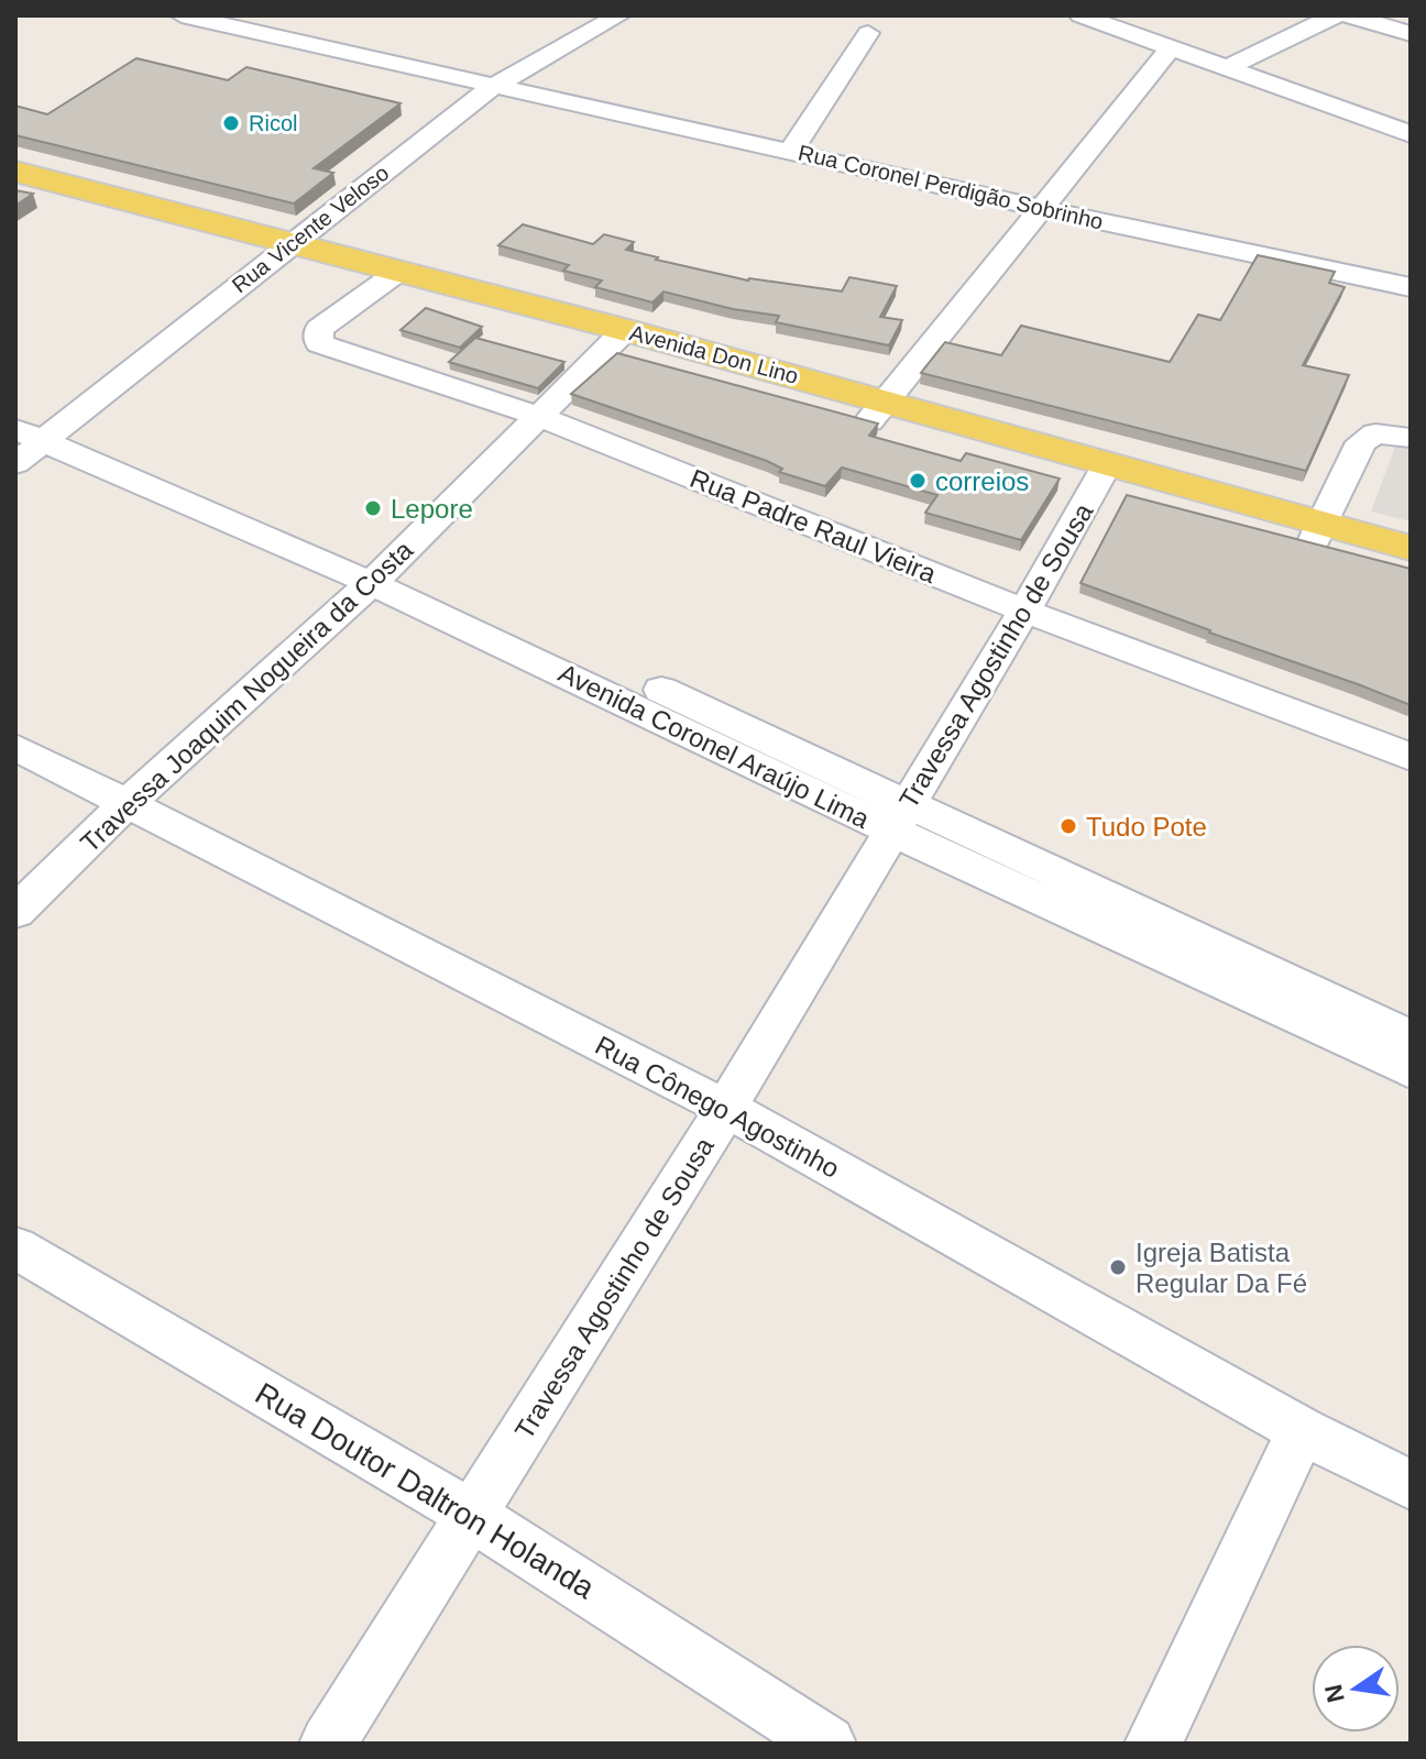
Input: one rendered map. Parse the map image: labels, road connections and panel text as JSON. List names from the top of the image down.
{
  "streets": {
    "main road": ["Avenida Don Lino"],
    "street": [
      "Rua Coronel Perdigão Sobrinho",
      "Rua Vicente Veloso",
      "Rua Padre Raul Vieira",
      "Travessa Agostinho de Sousa",
      "Travessa Joaquim Nogueira da Costa",
      "Avenida Coronel Araújo Lima",
      "Rua Cônego Agostinho",
      "Rua Doutor Daltron Holanda"
    ]
  },
  "crossings": [
    ["Rua Coronel Perdigão Sobrinho", "Rua Vicente Veloso"],
    ["Rua Vicente Veloso", "Avenida Don Lino"],
    ["Rua Vicente Veloso", "Avenida Coronel Araújo Lima"],
    ["Avenida Don Lino", "Rua Padre Raul Vieira"],
    ["Avenida Don Lino", "Travessa Agostinho de Sousa"],
    ["Avenida Don Lino", "Travessa Joaquim Nogueira da Costa"],
    ["Rua Padre Raul Vieira", "Travessa Agostinho de Sousa"],
    ["Rua Padre Raul Vieira", "Travessa Joaquim Nogueira da Costa"],
    ["Travessa Agostinho de Sousa", "Avenida Coronel Araújo Lima"],
    ["Travessa Agostinho de Sousa", "Rua Cônego Agostinho"],
    ["Travessa Agostinho de Sousa", "Rua Doutor Daltron Holanda"],
    ["Travessa Joaquim Nogueira da Costa", "Avenida Coronel Araújo Lima"],
    ["Travessa Joaquim Nogueira da Costa", "Rua Cônego Agostinho"]
  ],
  "places": [
    "Ricol",
    "correios",
    "Lepore",
    "Tudo Pote",
    "Igreja Batista Regular Da Fé"
  ],
  "north": "left"
}
